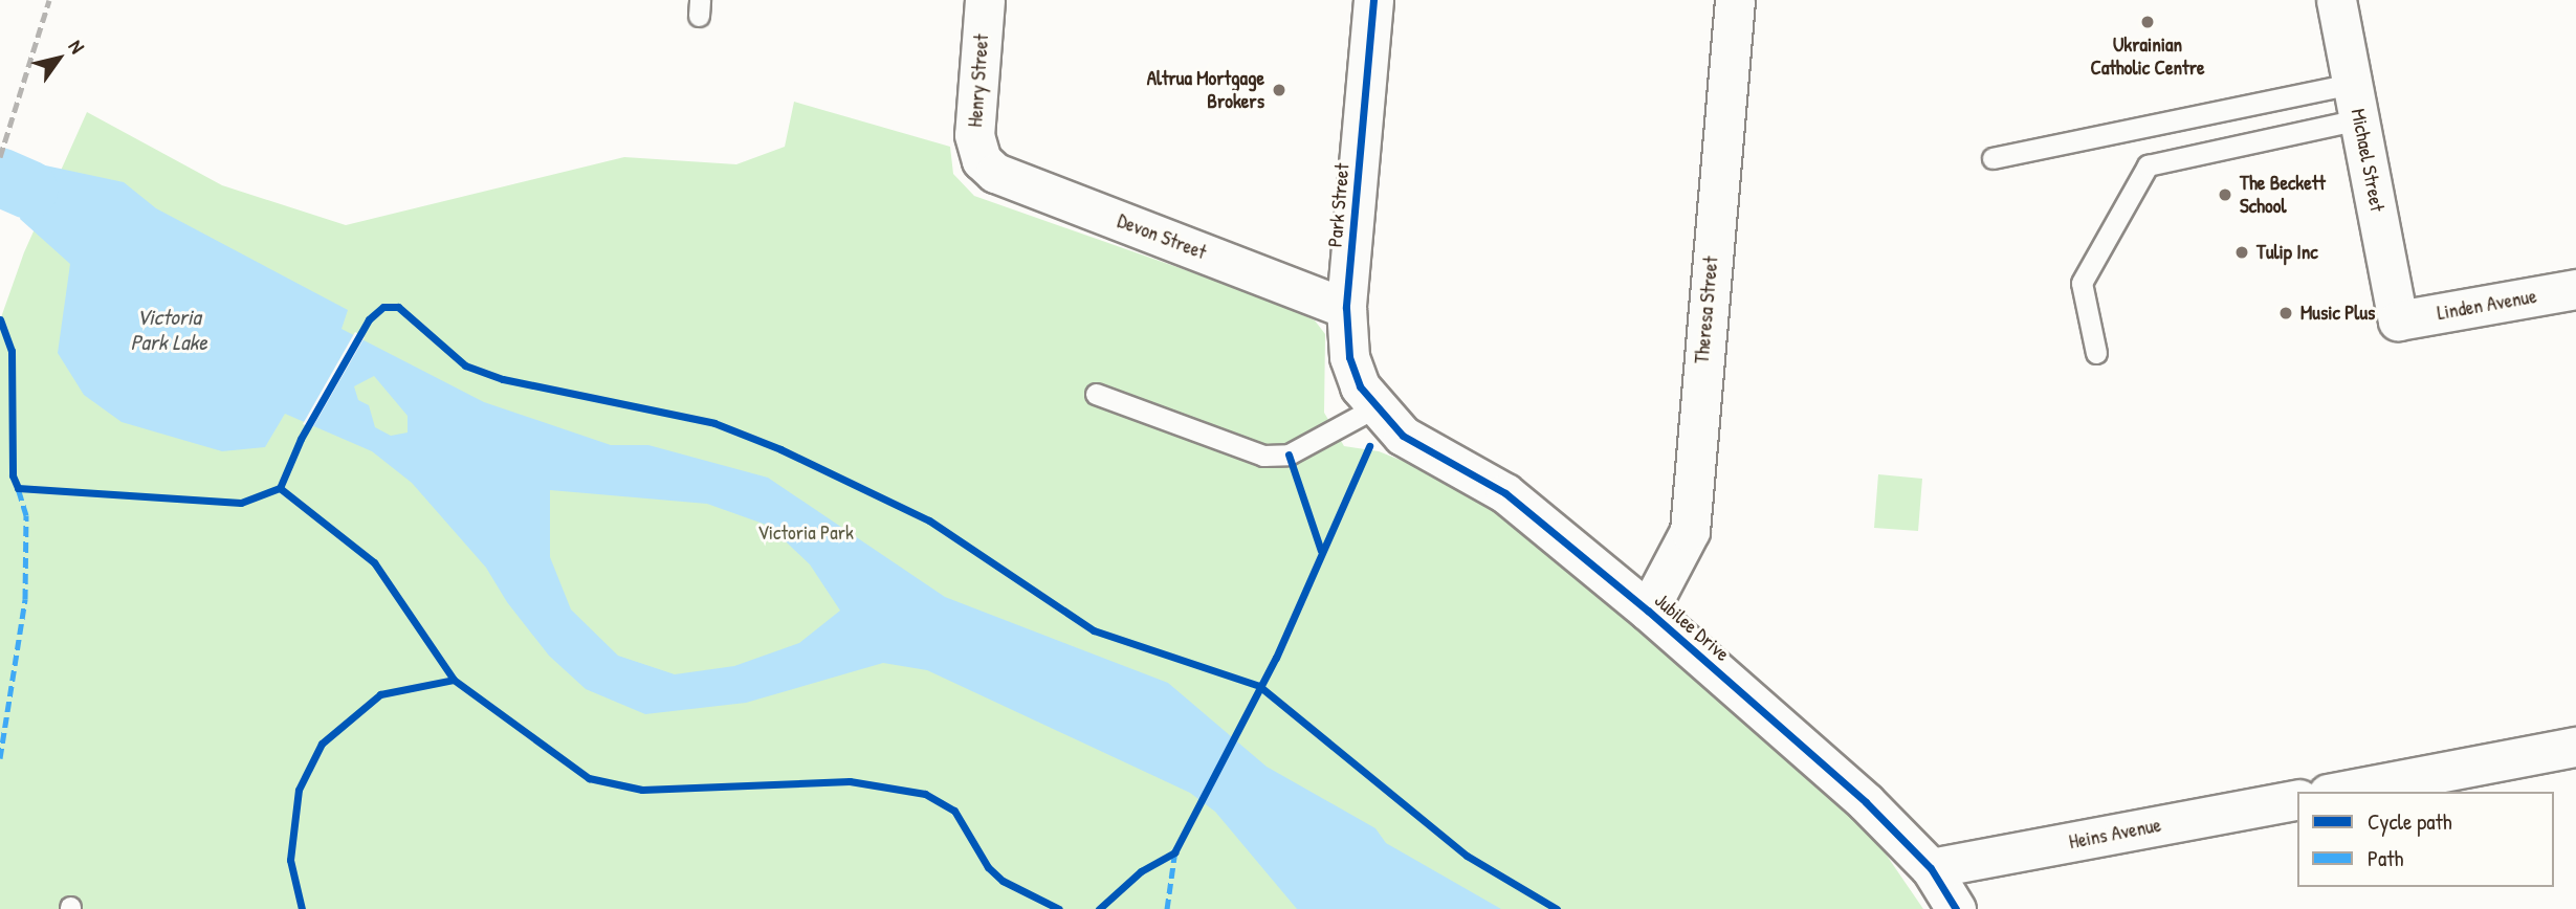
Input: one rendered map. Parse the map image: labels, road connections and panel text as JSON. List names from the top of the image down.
{
  "streets": {
    "street": [
      "Henry Street",
      "Michael Street",
      "Park Street",
      "Devon Street",
      "Linden Avenue",
      "Theresa Street",
      "Jubilee Drive",
      "Heins Avenue"
    ]
  },
  "crossings": [
    ["Henry Street", "Devon Street"],
    ["Michael Street", "Linden Avenue"],
    ["Park Street", "Devon Street"],
    ["Park Street", "Jubilee Drive"],
    ["Theresa Street", "Jubilee Drive"],
    ["Jubilee Drive", "Heins Avenue"]
  ],
  "water": ["Victoria Park Lake"],
  "parks": ["Victoria Park"],
  "places": [
    "Ukrainian Catholic Centre",
    "Altrua Mortgage Brokers",
    "The Beckett School",
    "Tulip Inc",
    "Music Plus"
  ],
  "legend": ["Cycle path", "Path"],
  "north": "top right"
}
